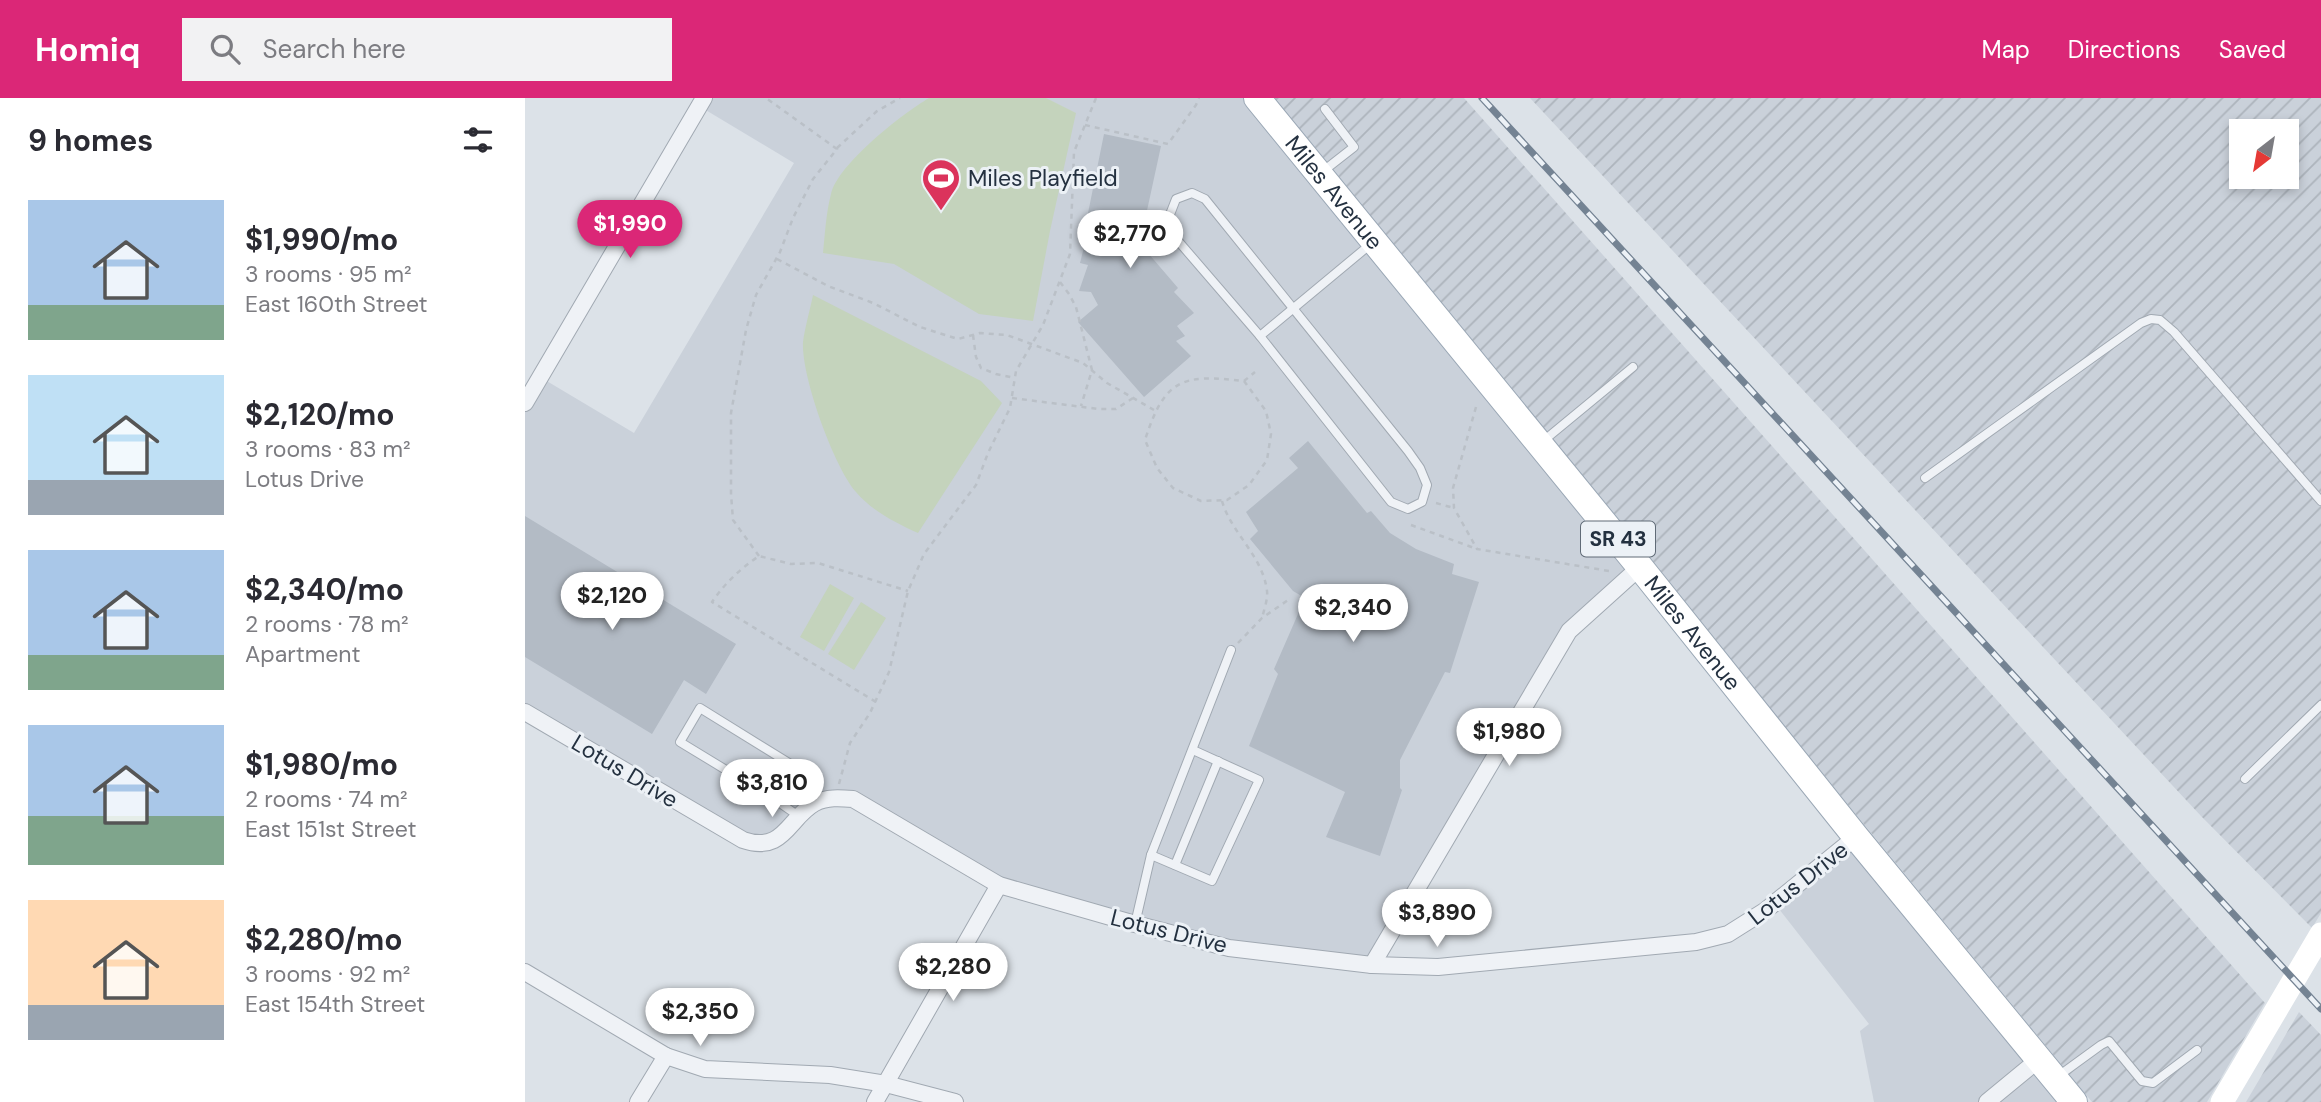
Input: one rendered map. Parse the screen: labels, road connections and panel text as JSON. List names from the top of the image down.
{
  "streets": {
    "main road": ["Miles Avenue", "SR 43"],
    "street": ["Lotus Drive"]
  },
  "crossings": [
    ["Miles Avenue", "Lotus Drive"]
  ],
  "places": {
    "sports": ["Miles Playfield"]
  },
  "north": "bottom left",
  "page": {
    "header": "Homiq",
    "search": "Search here",
    "nav": ["Map", "Directions", "Saved"],
    "heading": "9 homes",
    "list": [
      {
        "name": "$1,990/mo",
        "note": "3 rooms · 95 m² · East 160th Street"
      },
      {
        "name": "$2,120/mo",
        "note": "3 rooms · 83 m² · Lotus Drive"
      },
      {
        "name": "$2,340/mo",
        "note": "2 rooms · 78 m² · Apartment"
      },
      {
        "name": "$1,980/mo",
        "note": "2 rooms · 74 m² · East 151st Street"
      },
      {
        "name": "$2,280/mo",
        "note": "3 rooms · 92 m² · East 154th Street"
      }
    ],
    "price": [
      "$1,990",
      "$2,770",
      "$2,120",
      "$2,340",
      "$1,980",
      "$3,810",
      "$3,890",
      "$2,280",
      "$2,350"
    ]
  }
}
